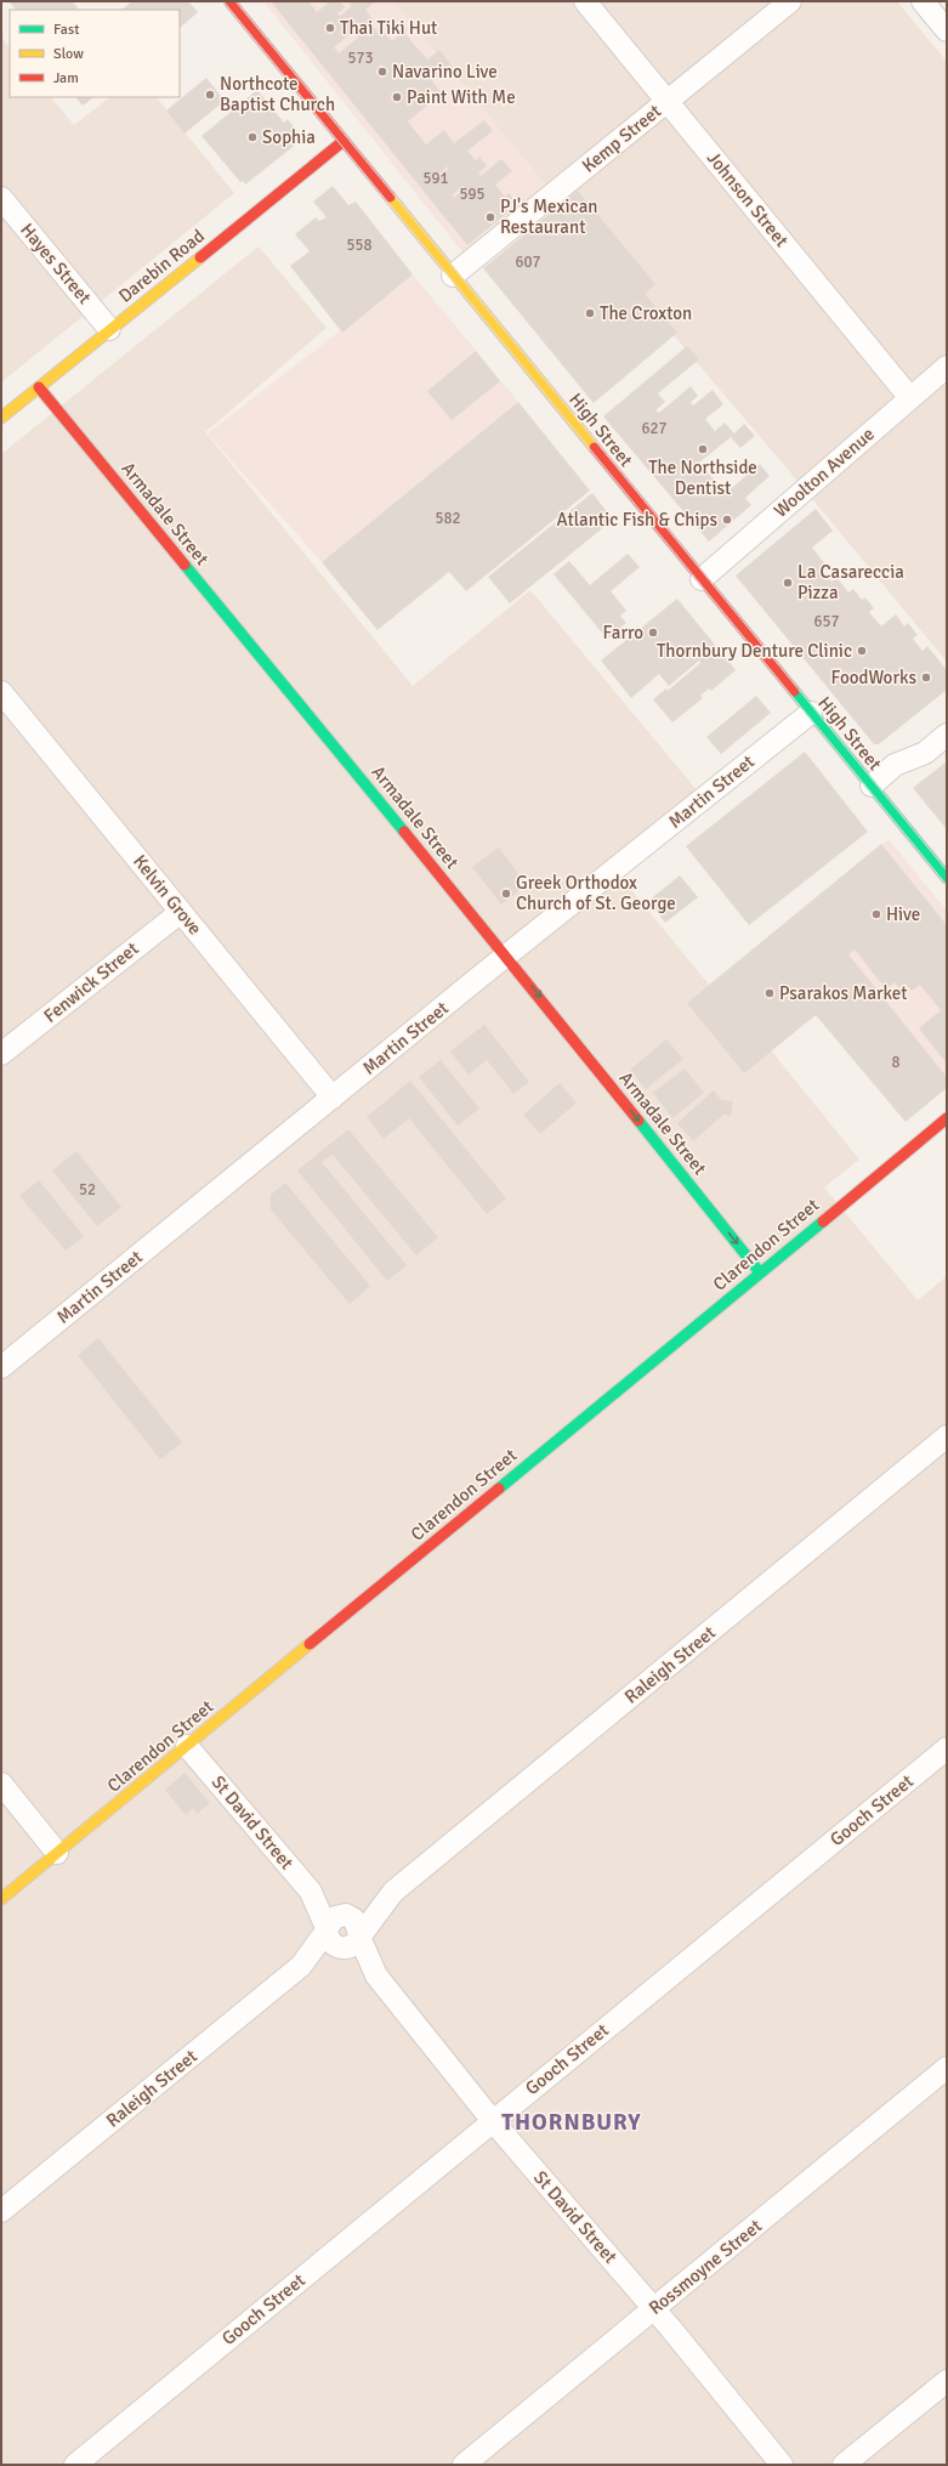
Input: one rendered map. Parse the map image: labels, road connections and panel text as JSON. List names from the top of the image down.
{
  "streets": {
    "street": [
      "Kemp Street",
      "Johnson Street",
      "Hayes Street",
      "Darebin Road",
      "High Street",
      "Woolton Avenue",
      "Armadale Street",
      "Martin Street",
      "Kelvin Grove",
      "Fenwick Street",
      "Clarendon Street",
      "Raleigh Street",
      "Gooch Street",
      "St David Street",
      "Rossmoyne Street"
    ]
  },
  "crossings": [
    ["Kemp Street", "Johnson Street"],
    ["Kemp Street", "High Street"],
    ["Johnson Street", "Woolton Avenue"],
    ["Hayes Street", "Darebin Road"],
    ["Darebin Road", "High Street"],
    ["Darebin Road", "Armadale Street"],
    ["High Street", "Woolton Avenue"],
    ["High Street", "Martin Street"],
    ["Armadale Street", "Martin Street"],
    ["Armadale Street", "Clarendon Street"],
    ["Martin Street", "Kelvin Grove"],
    ["Kelvin Grove", "Fenwick Street"],
    ["Clarendon Street", "St David Street"],
    ["Raleigh Street", "St David Street"],
    ["Gooch Street", "St David Street"],
    ["St David Street", "Rossmoyne Street"]
  ],
  "one_way": ["Armadale Street"],
  "districts": ["THORNBURY"],
  "places": [
    "Thai Tiki Hut",
    "Navarino Live",
    "Northcote Baptist Church",
    "Paint With Me",
    "Sophia",
    "PJ's Mexican Restaurant",
    "The Croxton",
    "The Northside Dentist",
    "Atlantic Fish & Chips",
    "La Casareccia Pizza",
    "Farro",
    "Thornbury Denture Clinic",
    "FoodWorks",
    "Greek Orthodox Church of St. George",
    "Hive",
    "Psarakos Market"
  ],
  "house_numbers": [
    "573",
    "591",
    "595",
    "558",
    "607",
    "627",
    "582",
    "657",
    "8",
    "52"
  ],
  "legend": ["Fast", "Slow", "Jam"]
}
